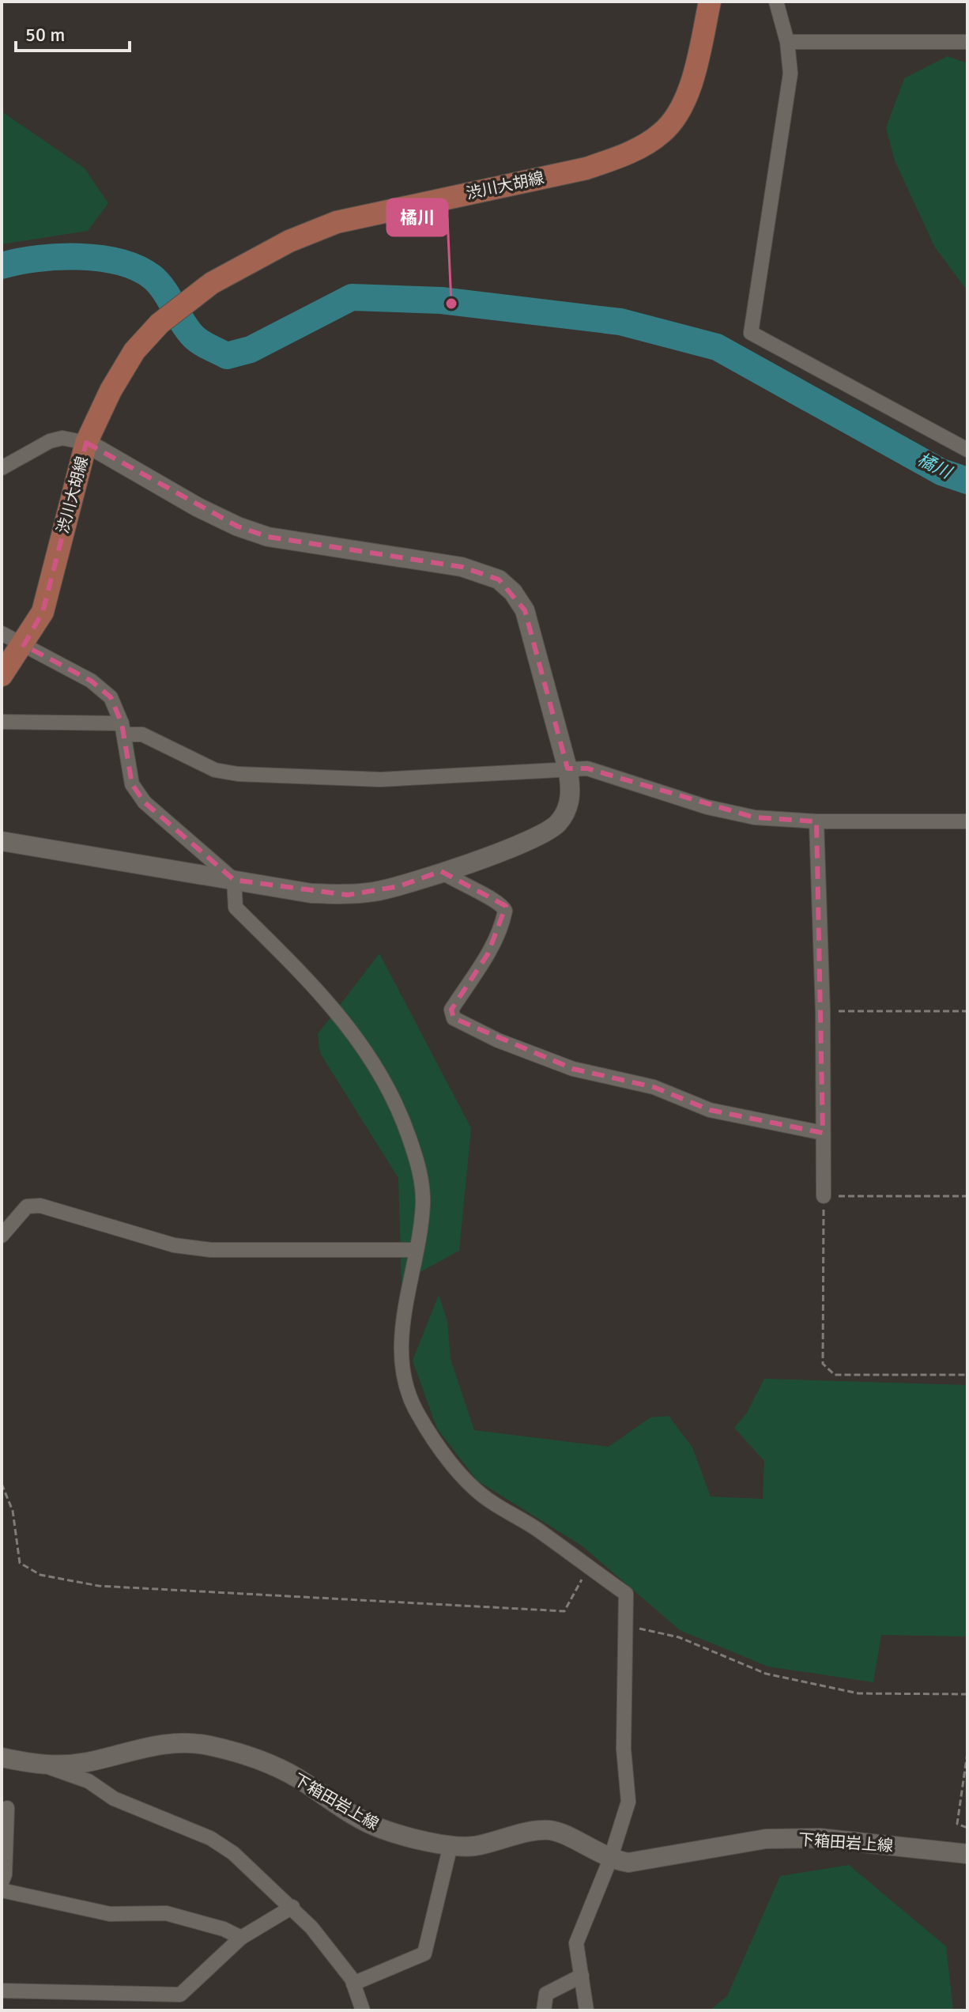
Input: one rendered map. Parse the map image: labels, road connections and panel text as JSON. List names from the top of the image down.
{
  "streets": {
    "main road": ["渋川大胡線"],
    "street": ["下箱田岩上線"]
  },
  "water": ["橘川"],
  "places": ["橘川"],
  "scale_bar": "50 m"
}
